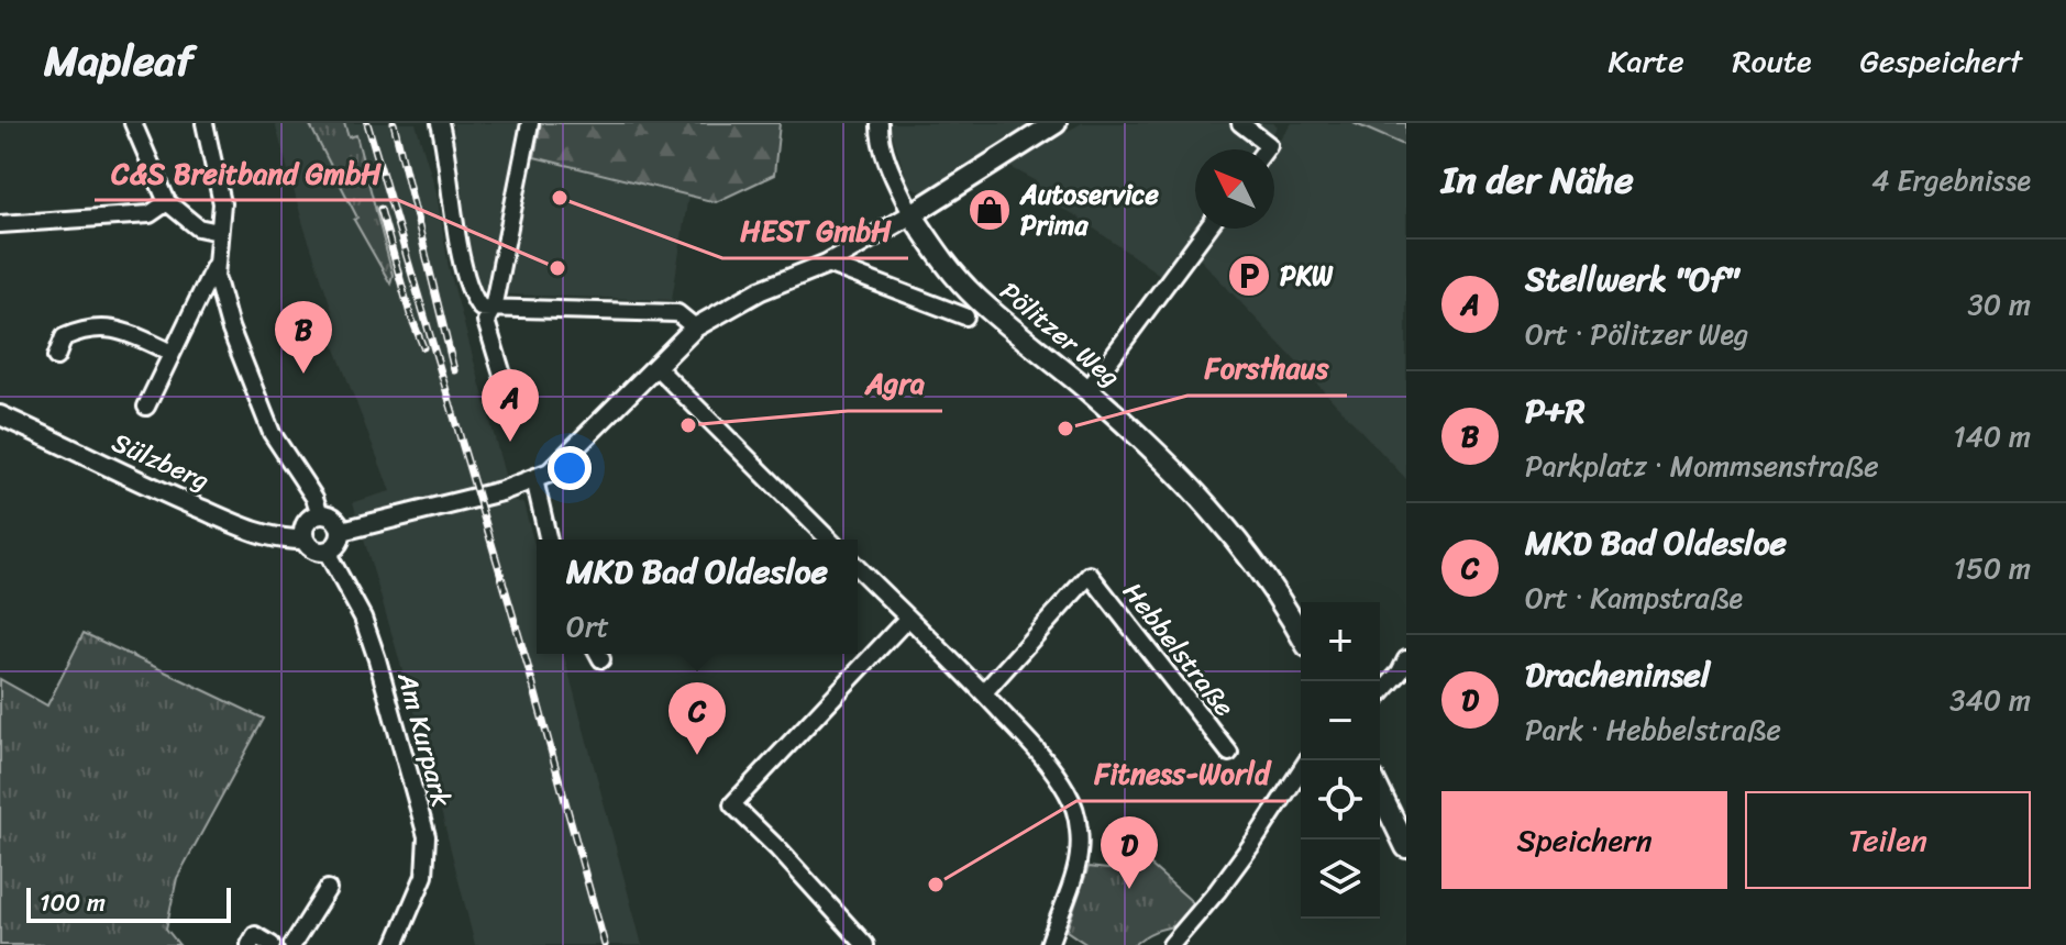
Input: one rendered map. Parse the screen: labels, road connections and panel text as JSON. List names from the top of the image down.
{
  "streets": {
    "main road": ["Pölitzer Weg"],
    "street": ["Sülzberg", "Hebbelstraße", "Am Kurpark"]
  },
  "crossings": [
    ["Sülzberg", "Am Kurpark"]
  ],
  "places": {
    "other": [
      "HEST GmbH",
      "C&S Breitband GmbH",
      "Agra",
      "Forsthaus",
      "Fitness-World"
    ],
    "shop": ["Autoservice Prima"],
    "parking": ["PKW"]
  },
  "scale_bar": "100 m",
  "north": "top left",
  "page": {
    "header": "Mapleaf",
    "nav": ["Karte", "Route", "Gespeichert"],
    "heading": ["In der Nähe", "4 Ergebnisse"],
    "list": [
      {
        "mark": "A",
        "name": "Stellwerk \"Of\"",
        "note": "Ort · Pölitzer Weg",
        "value": "30 m"
      },
      {
        "mark": "B",
        "name": "P+R",
        "note": "Parkplatz · Mommsenstraße",
        "value": "140 m"
      },
      {
        "mark": "C",
        "name": "MKD Bad Oldesloe",
        "note": "Ort · Kampstraße",
        "value": "150 m"
      },
      {
        "mark": "D",
        "name": "Dracheninsel",
        "note": "Park · Hebbelstraße",
        "value": "340 m"
      }
    ],
    "pins": [
      "B",
      "A",
      "C",
      "D"
    ],
    "popup": ["MKD Bad Oldesloe", "Ort"],
    "map_buttons": ["+", "−"],
    "buttons": ["Speichern", "Teilen"],
    "scale": "100 m"
  }
}
